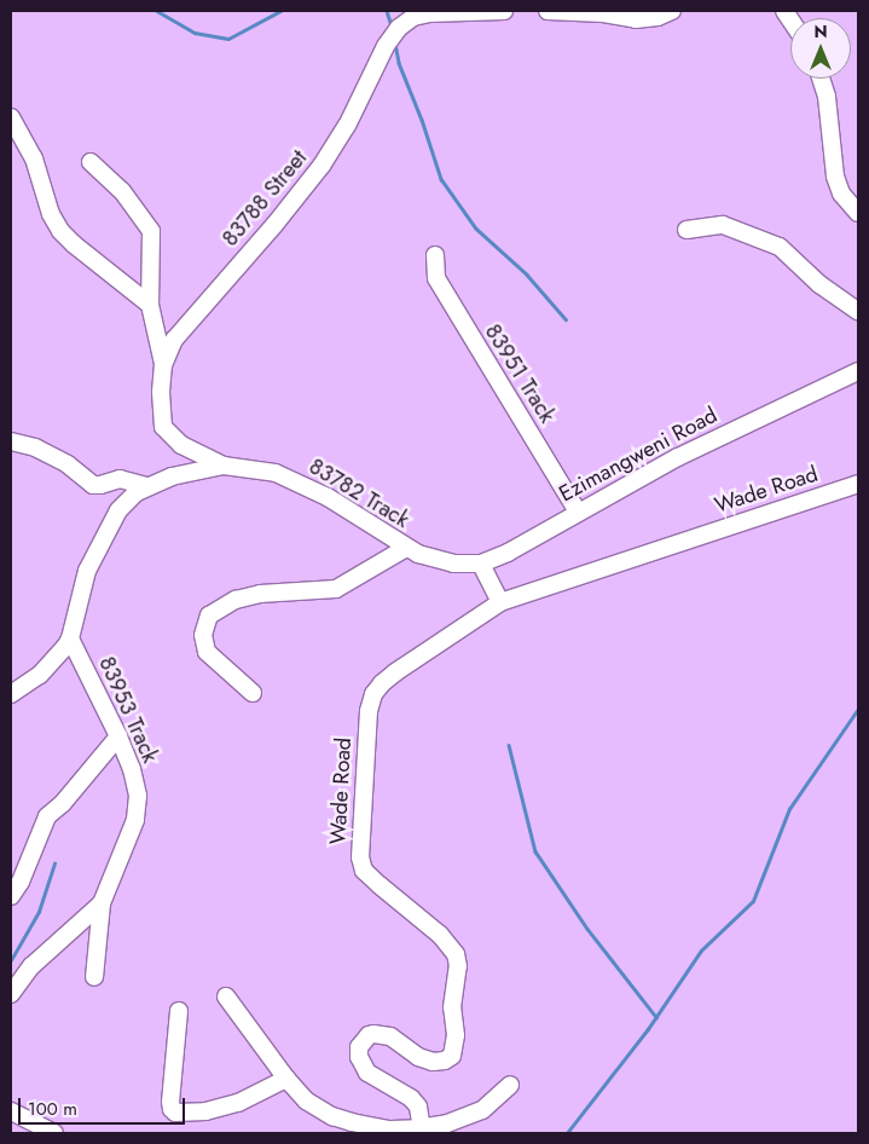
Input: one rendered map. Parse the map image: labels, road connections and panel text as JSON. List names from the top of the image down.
{
  "streets": {
    "street": [
      "83788 Street",
      "83951 Track",
      "Ezimangweni Road",
      "Wade Road",
      "83782 Track",
      "83953 Track"
    ]
  },
  "crossings": [
    ["83788 Street", "83782 Track"],
    ["83951 Track", "Ezimangweni Road"],
    ["Ezimangweni Road", "83782 Track"],
    ["83782 Track", "83953 Track"]
  ],
  "scale_bar": "100 m",
  "north": "top"
}
